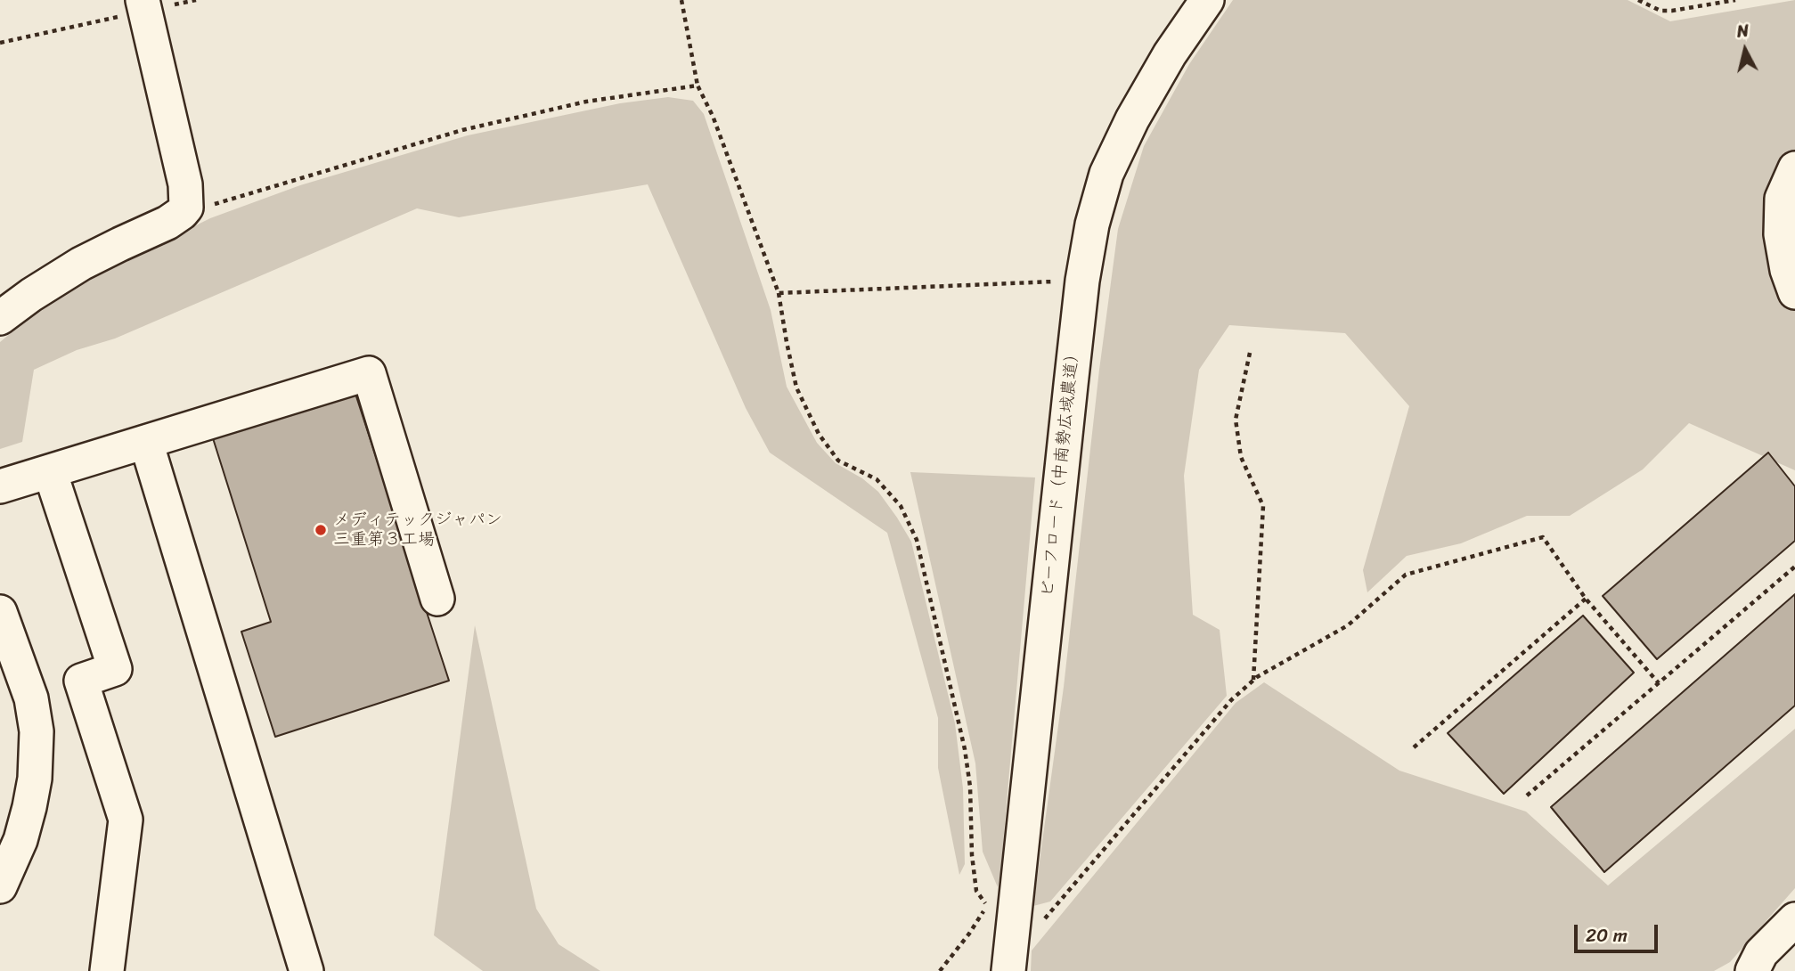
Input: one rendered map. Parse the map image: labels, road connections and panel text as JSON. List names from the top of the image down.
{
  "streets": {
    "street": ["ビーフロード（中南勢広域農道）"]
  },
  "places": ["メディテックジャパン 三重第３工場"],
  "scale_bar": "20 m",
  "north": "top"
}
